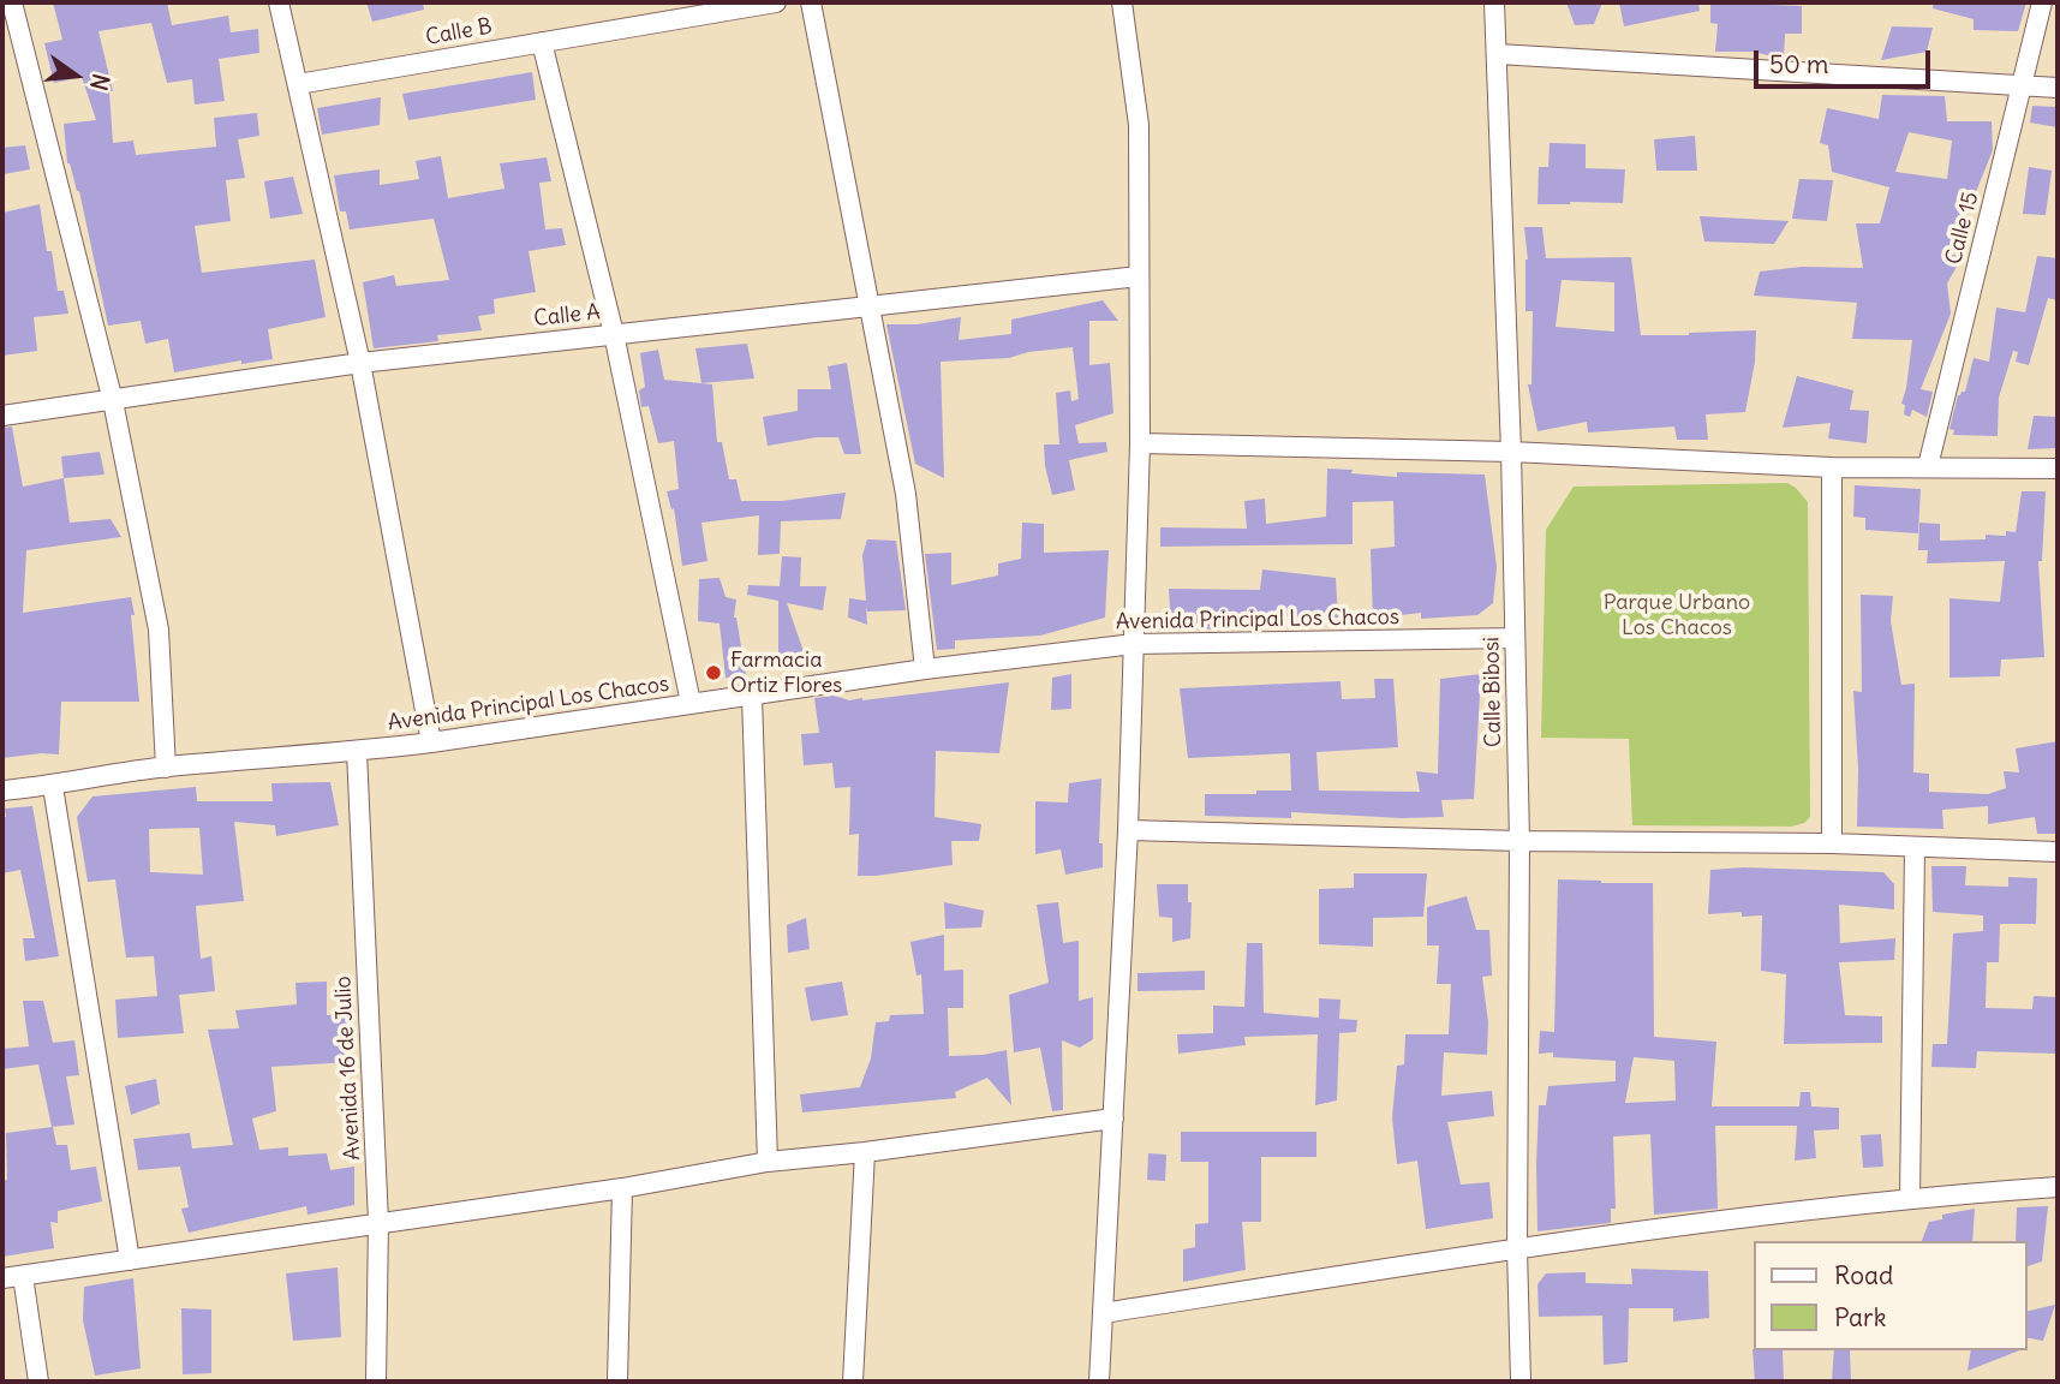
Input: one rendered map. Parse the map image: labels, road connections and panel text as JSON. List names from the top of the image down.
{
  "streets": {
    "street": [
      "Calle B",
      "Calle 15",
      "Calle A",
      "Avenida Principal Los Chacos",
      "Calle Bibosi",
      "Avenida 16 de Julio"
    ]
  },
  "crossings": [
    ["Avenida Principal Los Chacos", "Calle Bibosi"],
    ["Avenida Principal Los Chacos", "Avenida 16 de Julio"]
  ],
  "parks": ["Parque Urbano Los Chacos"],
  "places": ["Farmacia Ortiz Flores"],
  "legend": ["Road", "Park"],
  "scale_bar": "50 m",
  "north": "right"
}
